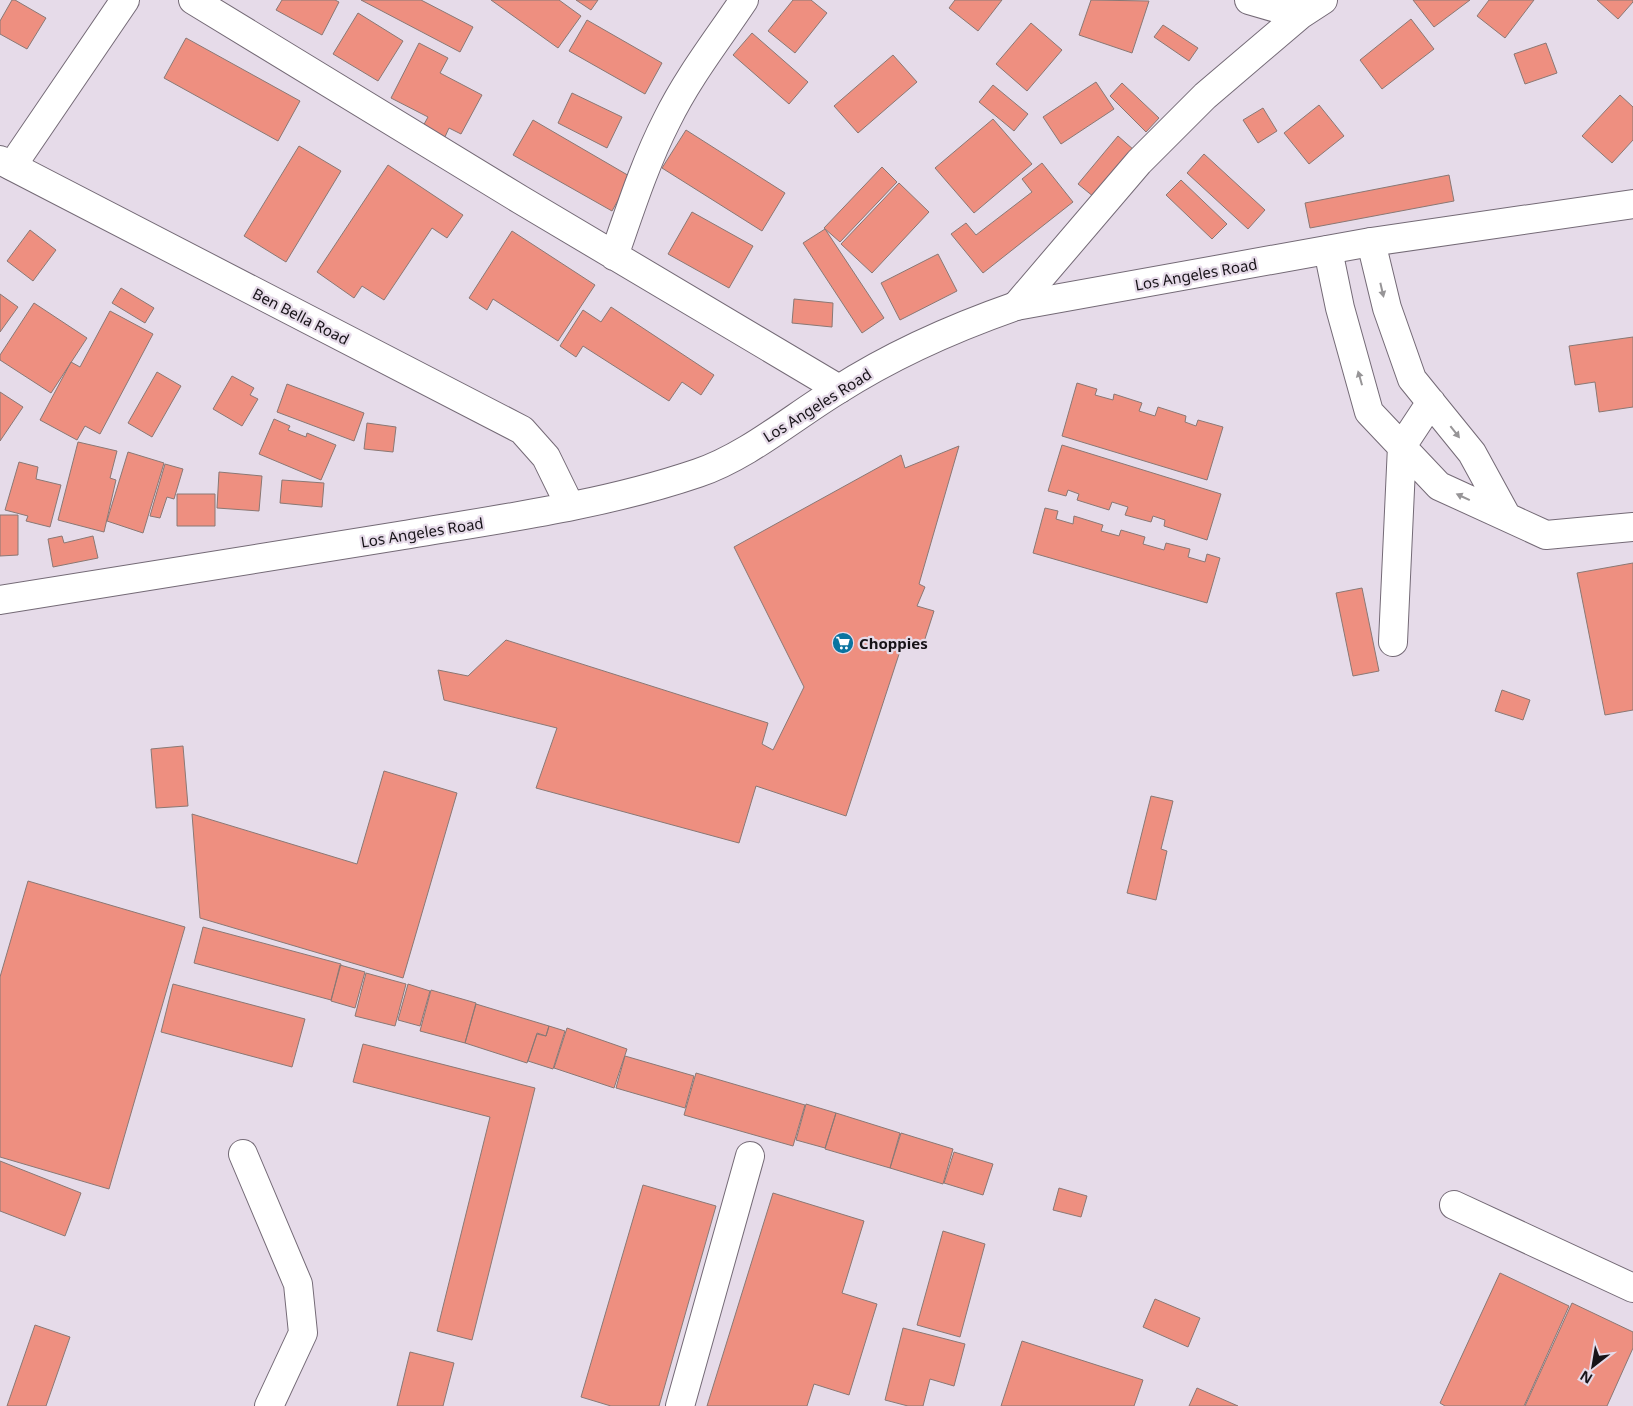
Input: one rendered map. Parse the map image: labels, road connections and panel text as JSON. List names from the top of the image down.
{
  "streets": {
    "street": ["Los Angeles Road", "Ben Bella Road"]
  },
  "crossings": [
    ["Los Angeles Road", "Ben Bella Road"]
  ],
  "places": {
    "supermarket": ["Choppies"]
  },
  "north": "bottom left"
}
